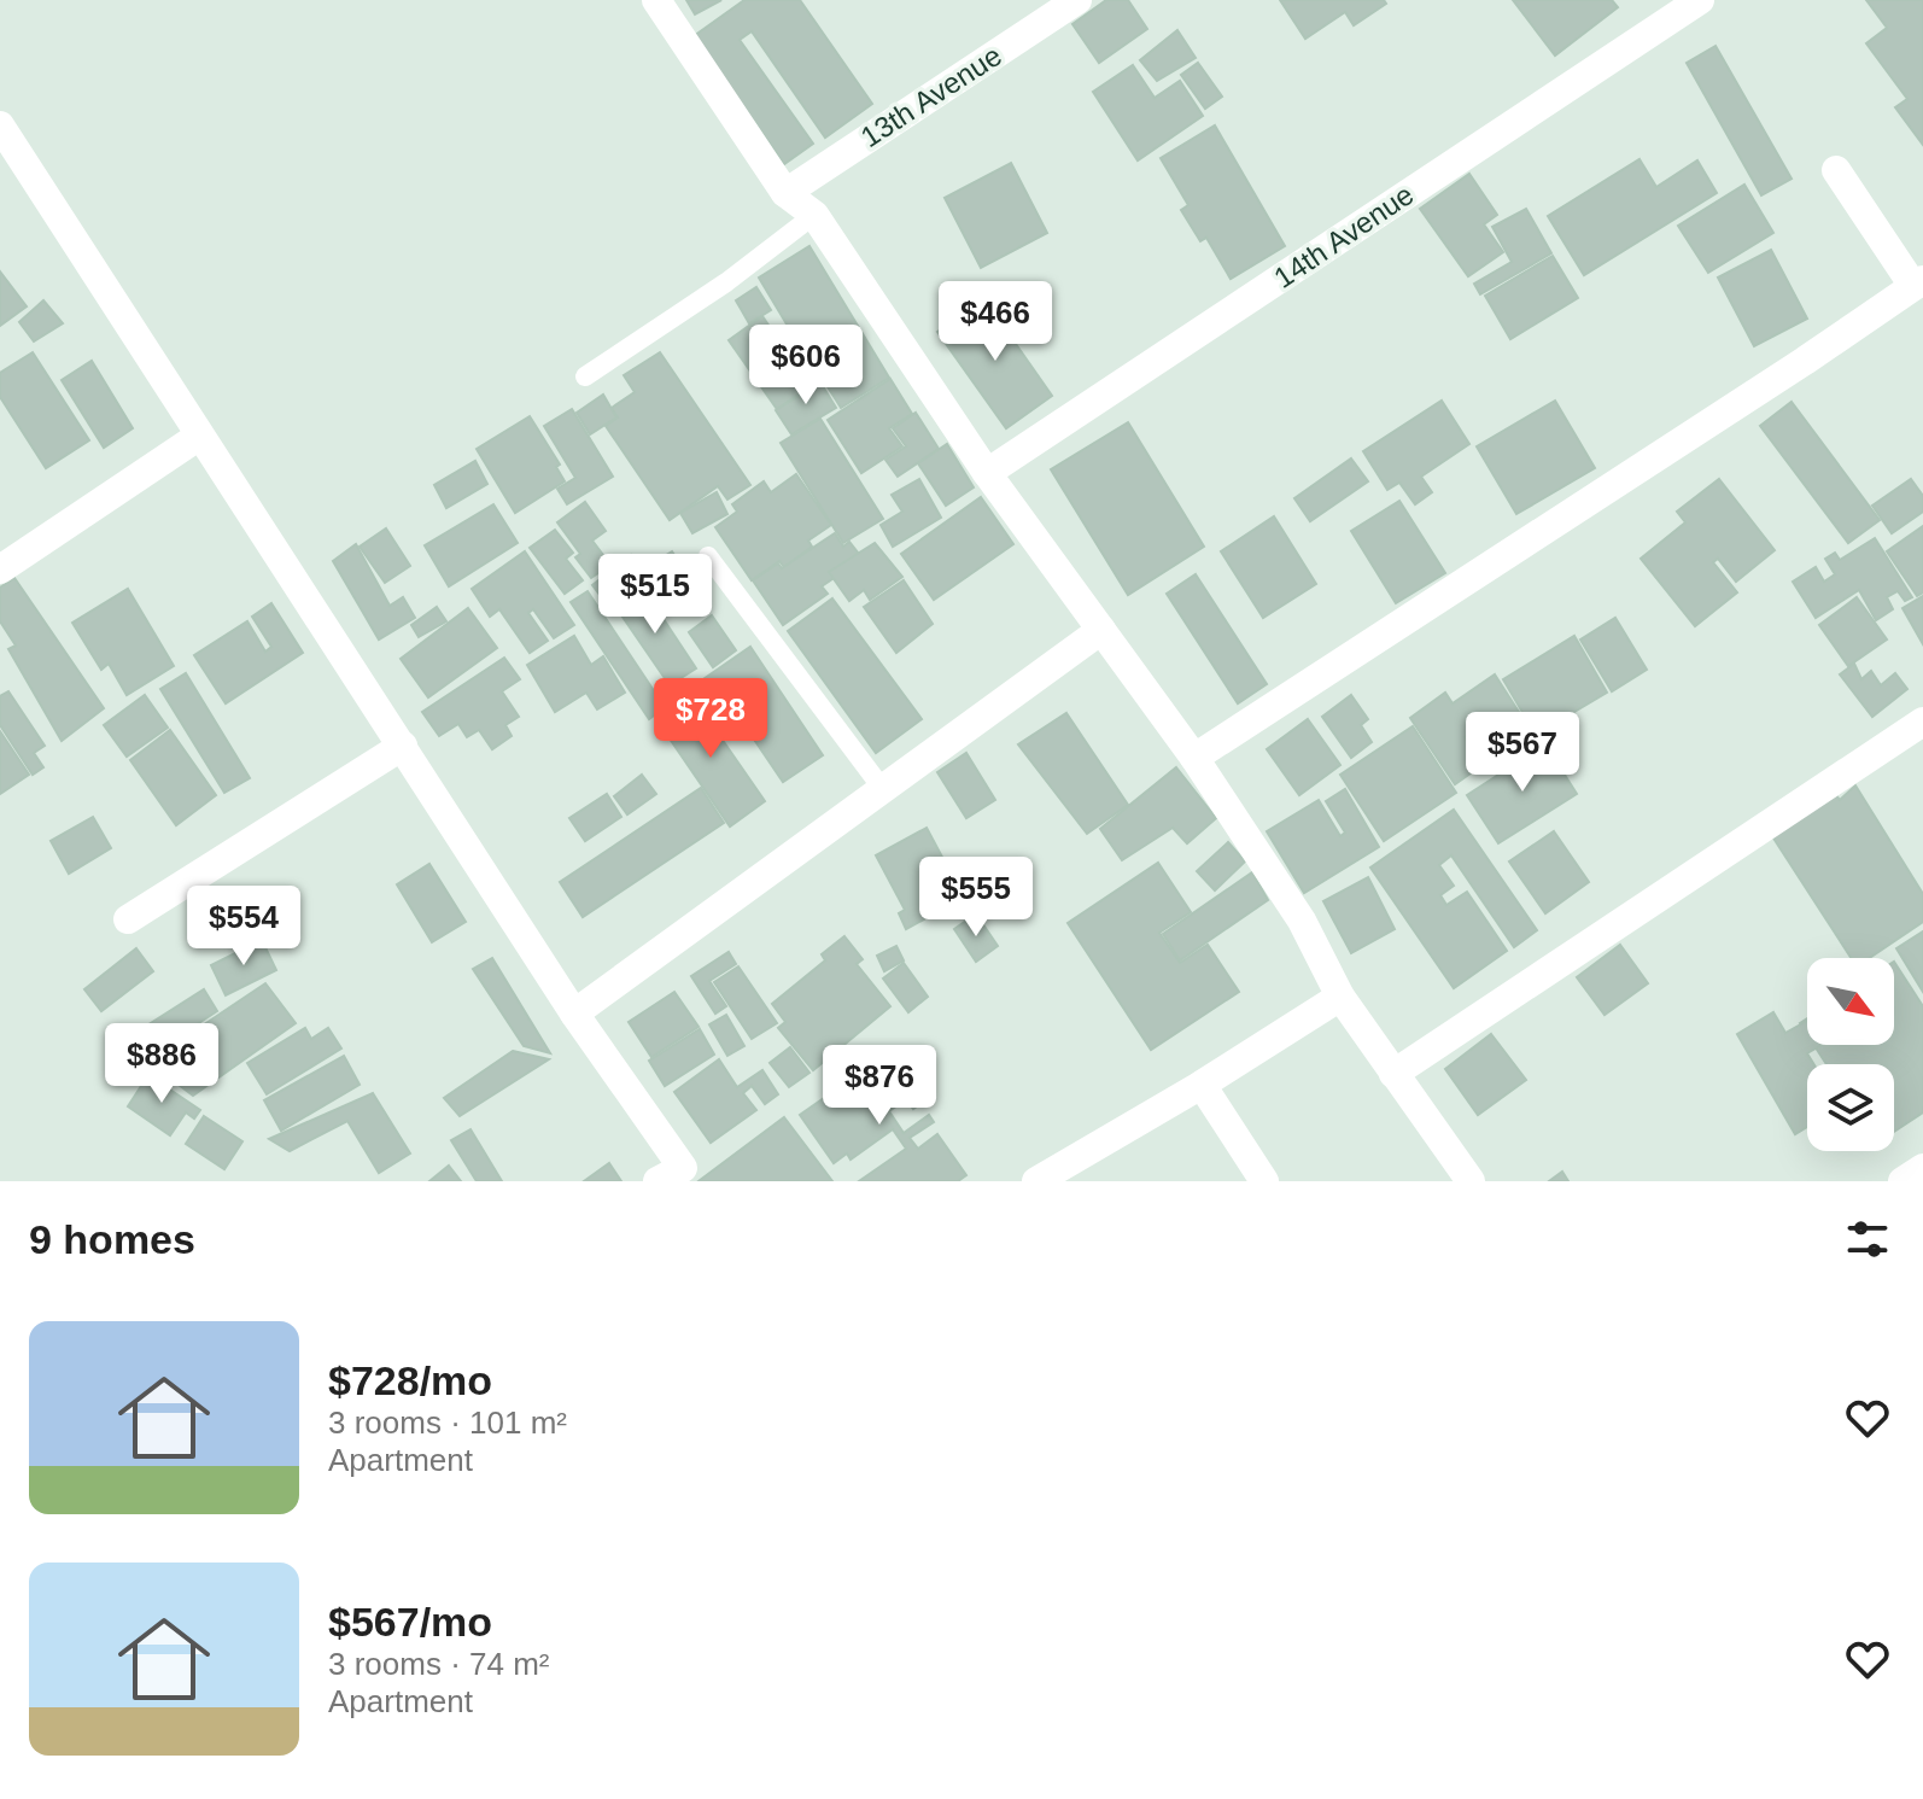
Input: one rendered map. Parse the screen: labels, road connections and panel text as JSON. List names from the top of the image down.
{
  "streets": {
    "street": ["13th Avenue", "14th Avenue"]
  },
  "north": "bottom right",
  "page": {
    "price": [
      "$466",
      "$606",
      "$515",
      "$728",
      "$567",
      "$555",
      "$554",
      "$886",
      "$876"
    ],
    "heading": "9 homes",
    "list": [
      {
        "name": "$728/mo",
        "note": "3 rooms · 101 m² · Apartment"
      },
      {
        "name": "$567/mo",
        "note": "3 rooms · 74 m² · Apartment"
      }
    ]
  }
}
